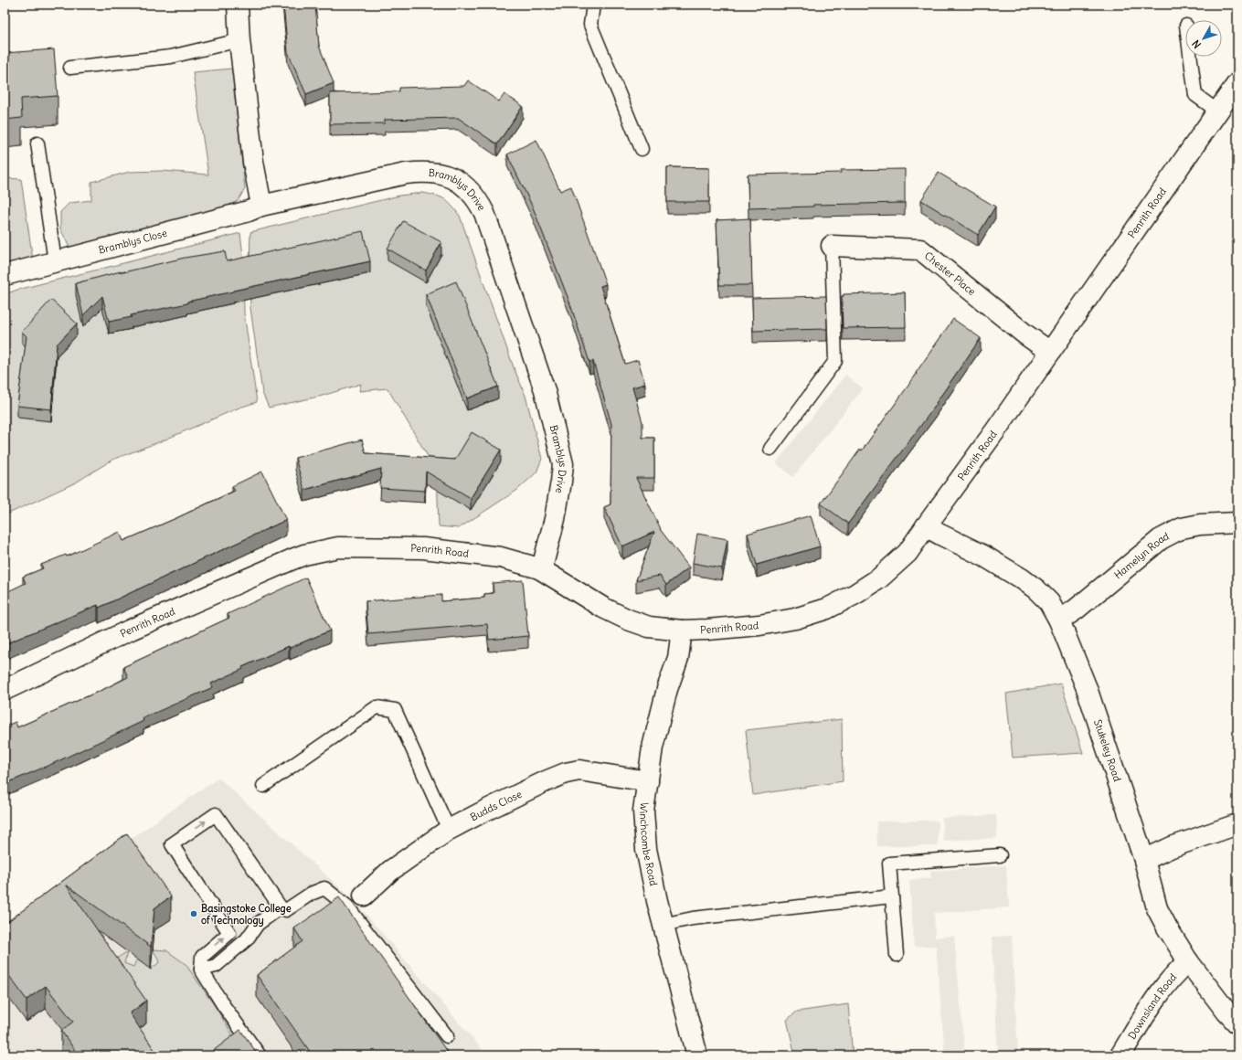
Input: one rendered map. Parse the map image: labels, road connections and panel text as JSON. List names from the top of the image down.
{
  "streets": {
    "street": [
      "Bramblys Drive",
      "Penrith Road",
      "Bramblys Close",
      "Chester Place",
      "Hamelyn Road",
      "Stukeley Road",
      "Budds Close",
      "Winchcombe Road",
      "Downsland Road"
    ]
  },
  "crossings": [
    ["Bramblys Drive", "Penrith Road"],
    ["Bramblys Drive", "Bramblys Close"],
    ["Penrith Road", "Chester Place"],
    ["Penrith Road", "Stukeley Road"],
    ["Penrith Road", "Winchcombe Road"],
    ["Hamelyn Road", "Stukeley Road"],
    ["Stukeley Road", "Downsland Road"],
    ["Budds Close", "Winchcombe Road"]
  ],
  "places": ["Basingstoke College of Technology"],
  "north": "bottom left"
}
